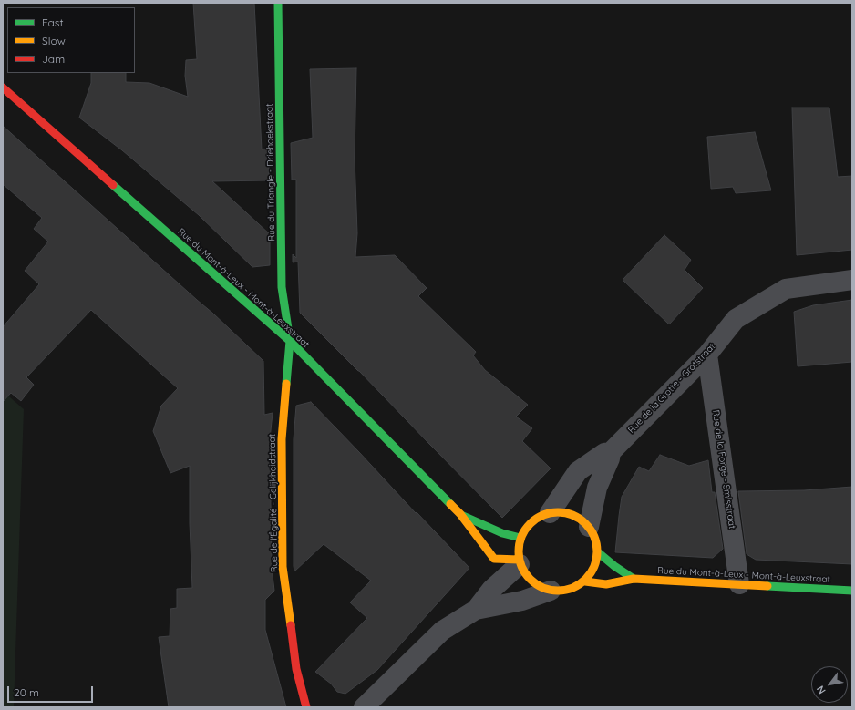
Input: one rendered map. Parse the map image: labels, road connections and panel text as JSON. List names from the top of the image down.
{
  "streets": {
    "main road": ["Rue du Triangle - Driehoekstraat", "Rue du Mont-à-Leux - Mont-à-Leuxstraat", "Rue de l'Égalité - Gelijkheidstraat"],
    "street": ["Rue de la Grotte - Grotstraat", "Rue de la Forge - Smisstraat"]
  },
  "crossings": [
    ["Rue du Triangle - Driehoekstraat", "Rue du Mont-à-Leux - Mont-à-Leuxstraat"],
    ["Rue du Triangle - Driehoekstraat", "Rue de l'Égalité - Gelijkheidstraat"],
    ["Rue du Mont-à-Leux - Mont-à-Leuxstraat", "Rue de la Grotte - Grotstraat"],
    ["Rue du Mont-à-Leux - Mont-à-Leuxstraat", "Rue de la Forge - Smisstraat"],
    ["Rue du Mont-à-Leux - Mont-à-Leuxstraat", "Rue de l'Égalité - Gelijkheidstraat"],
    ["Rue de la Grotte - Grotstraat", "Rue de la Forge - Smisstraat"]
  ],
  "legend": ["Fast", "Slow", "Jam"],
  "scale_bar": "20 m",
  "north": "bottom left"
}
